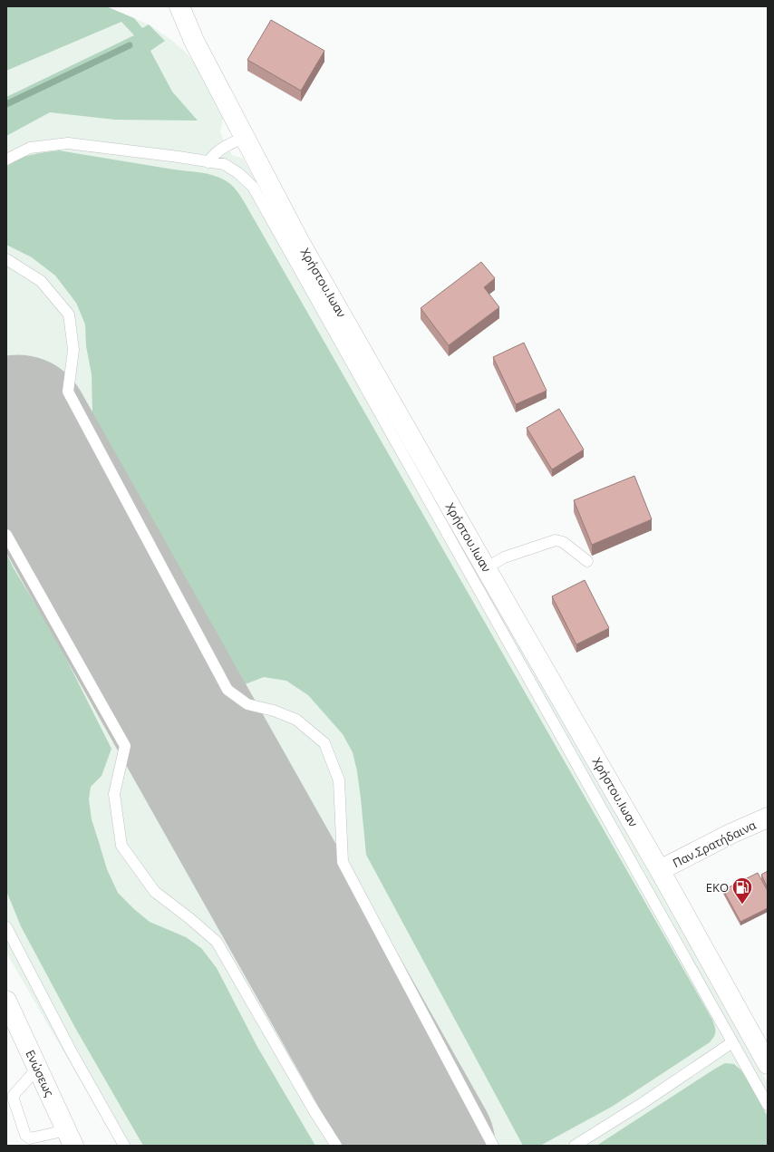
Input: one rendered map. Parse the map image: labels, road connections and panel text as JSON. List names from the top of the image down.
{
  "streets": {
    "street": ["Χρήστου.Ιωαν", "Παν.Σρατήδαινα", "Ενώσεως"]
  },
  "crossings": [
    ["Χρήστου.Ιωαν", "Παν.Σρατήδαινα"]
  ],
  "places": {
    "fuel station": ["EKO"]
  }
}
